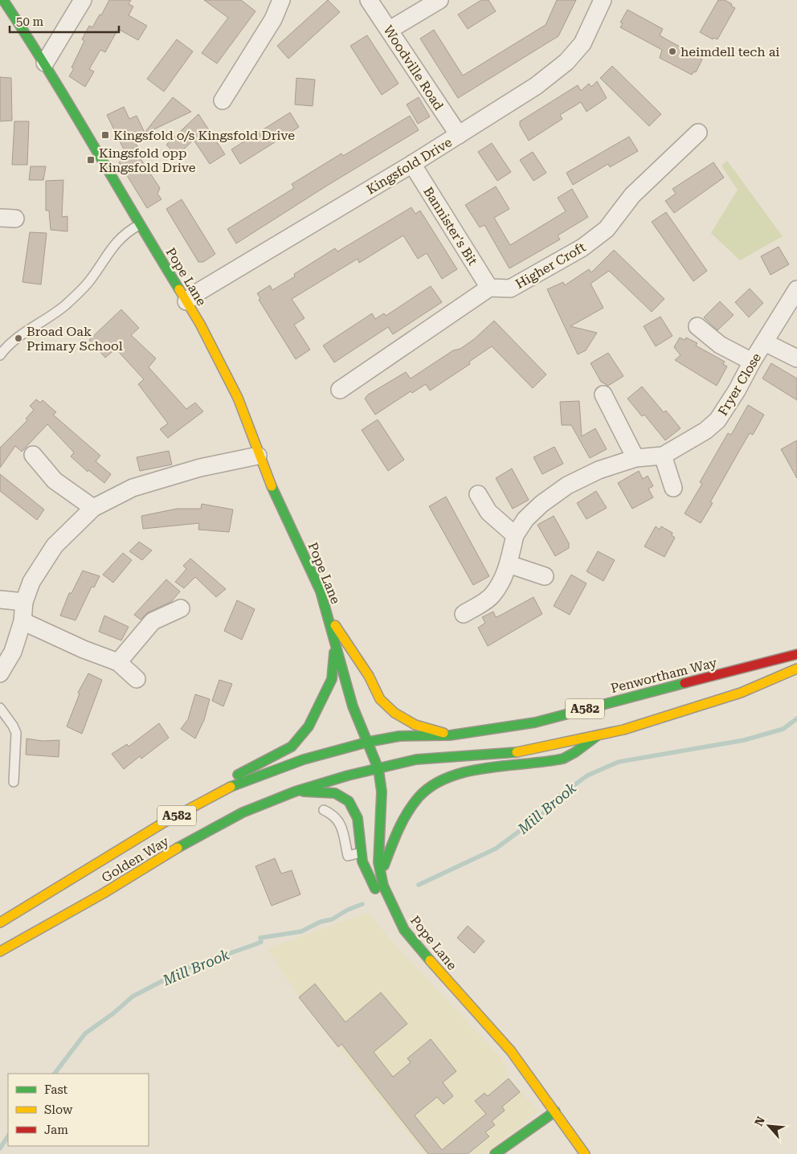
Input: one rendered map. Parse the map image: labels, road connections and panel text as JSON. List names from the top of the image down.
{
  "streets": {
    "main road": [
      "Pope Lane",
      "Penwortham Way",
      "A582",
      "Golden Way"
    ],
    "street": [
      "Woodville Road",
      "Kingsfold Drive",
      "Bannister's Bit",
      "Higher Croft",
      "Fryer Close"
    ]
  },
  "crossings": [
    ["Woodville Road", "Kingsfold Drive"],
    ["Kingsfold Drive", "Bannister's Bit"],
    ["Kingsfold Drive", "Pope Lane"],
    ["Bannister's Bit", "Higher Croft"],
    ["Pope Lane", "Penwortham Way"],
    ["Pope Lane", "A582"],
    ["Pope Lane", "Golden Way"],
    ["Penwortham Way", "Golden Way"],
    ["A582", "Golden Way"]
  ],
  "water": ["Mill Brook"],
  "places": {
    "other": ["heimdell tech ai", "Broad Oak Primary School"],
    "transit": ["Kingsfold o/s Kingsfold Drive", "Kingsfold opp Kingsfold Drive"]
  },
  "legend": ["Fast", "Slow", "Jam"],
  "scale_bar": "50 m",
  "north": "top left"
}
